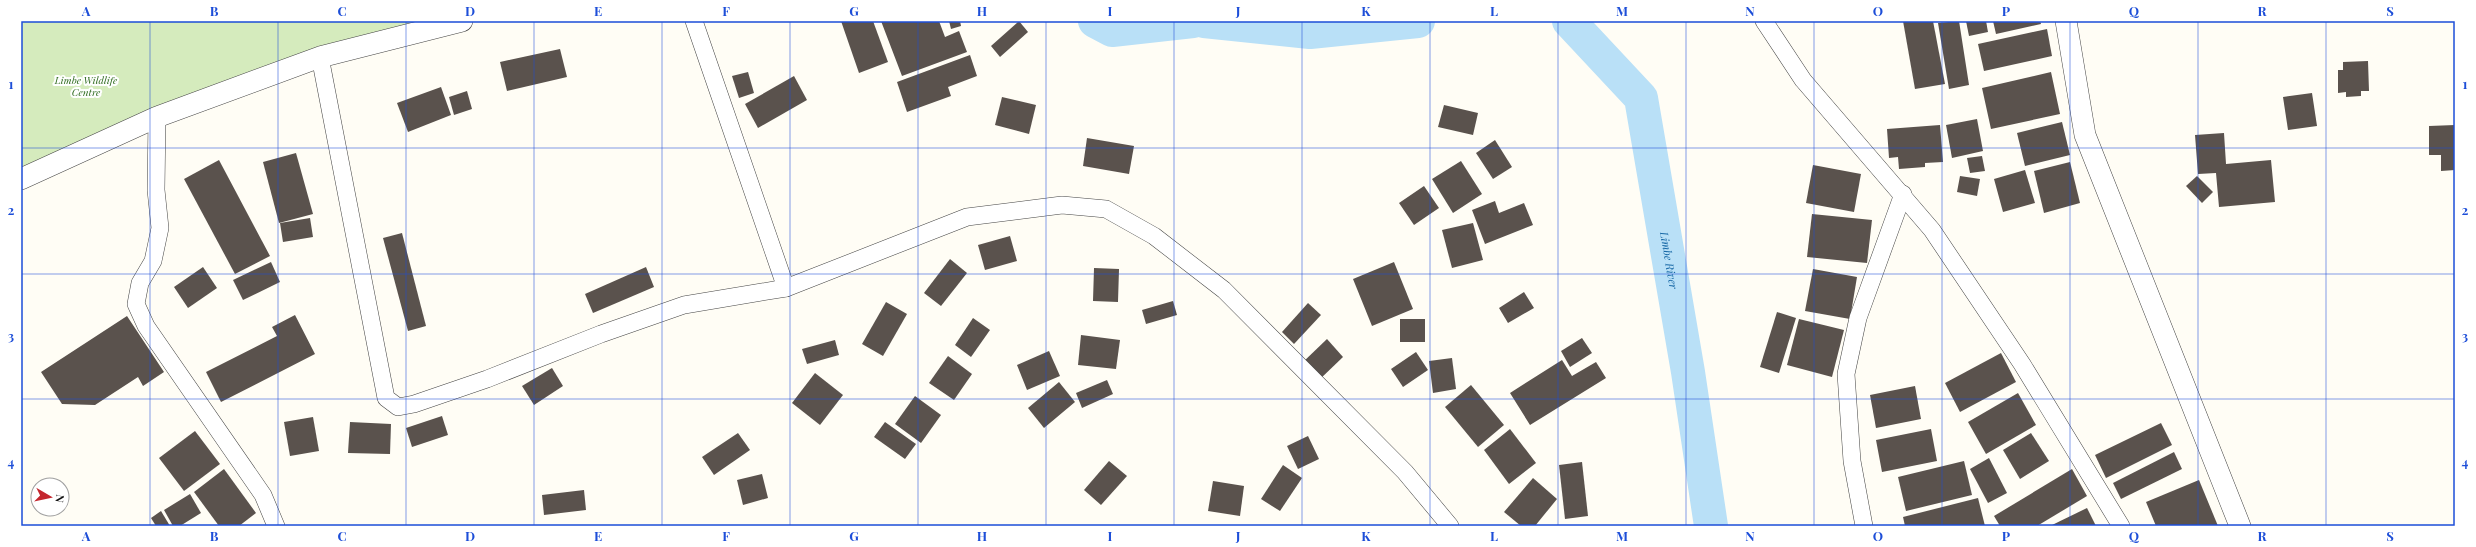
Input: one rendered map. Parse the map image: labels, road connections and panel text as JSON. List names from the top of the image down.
{
  "water": ["Limbe River"],
  "parks": ["Limbe Wildlife Centre"],
  "north": "right",
  "grid": {
    "columns": [
      "A",
      "B",
      "C",
      "D",
      "E",
      "F",
      "G",
      "H",
      "I",
      "J",
      "K",
      "L",
      "M",
      "N",
      "O",
      "P",
      "Q",
      "R",
      "S"
    ],
    "rows": [
      "1",
      "2",
      "3",
      "4"
    ]
  }
}
